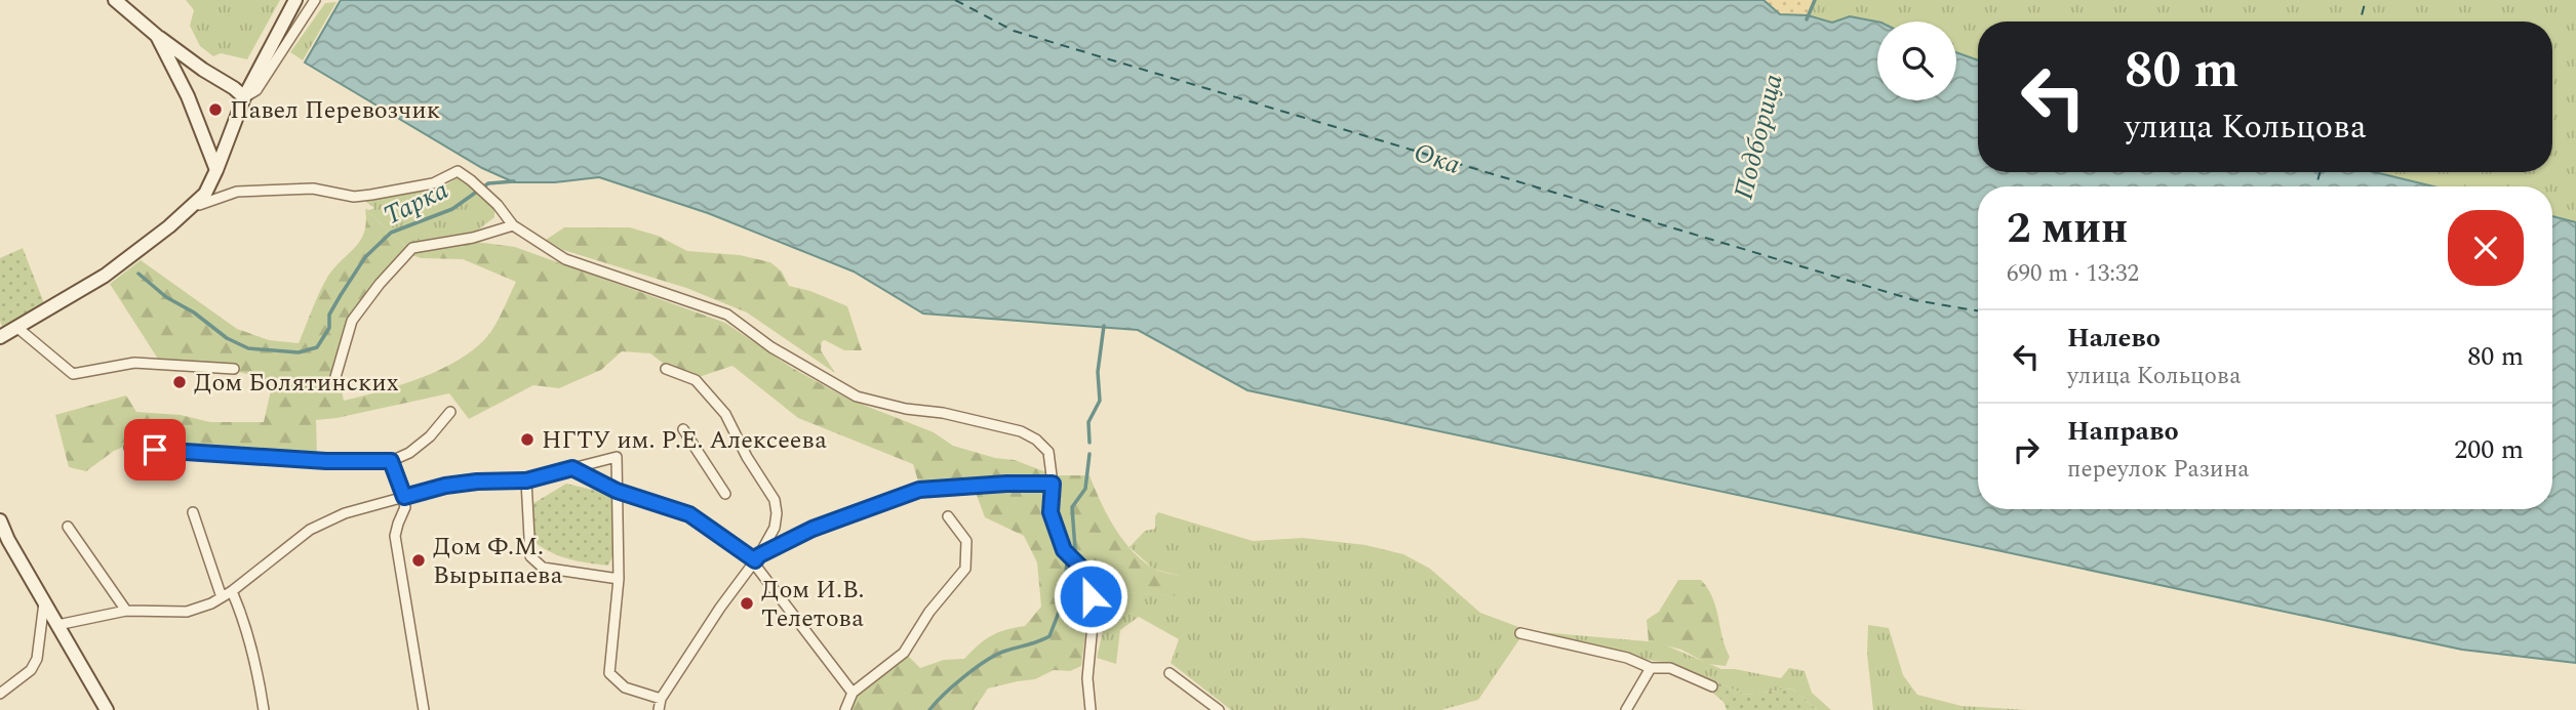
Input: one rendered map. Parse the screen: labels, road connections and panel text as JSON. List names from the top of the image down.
{
  "water": ["Подборица", "Ока", "Тарка"],
  "places": [
    "Павел Перевозчик",
    "Дом Болятинских",
    "НГТУ им. Р.Е. Алексеева",
    "Дом Ф.М. Вырыпаева",
    "Дом И.В. Телетова"
  ],
  "page": {
    "turn": ["80 m", "улица Кольцова"],
    "heading": ["2 мин", "690 m · 13:32"],
    "list": [
      {
        "name": "Налево",
        "note": "улица Кольцова",
        "value": "80 m"
      },
      {
        "name": "Направо",
        "note": "переулок Разина",
        "value": "200 m"
      }
    ]
  }
}
